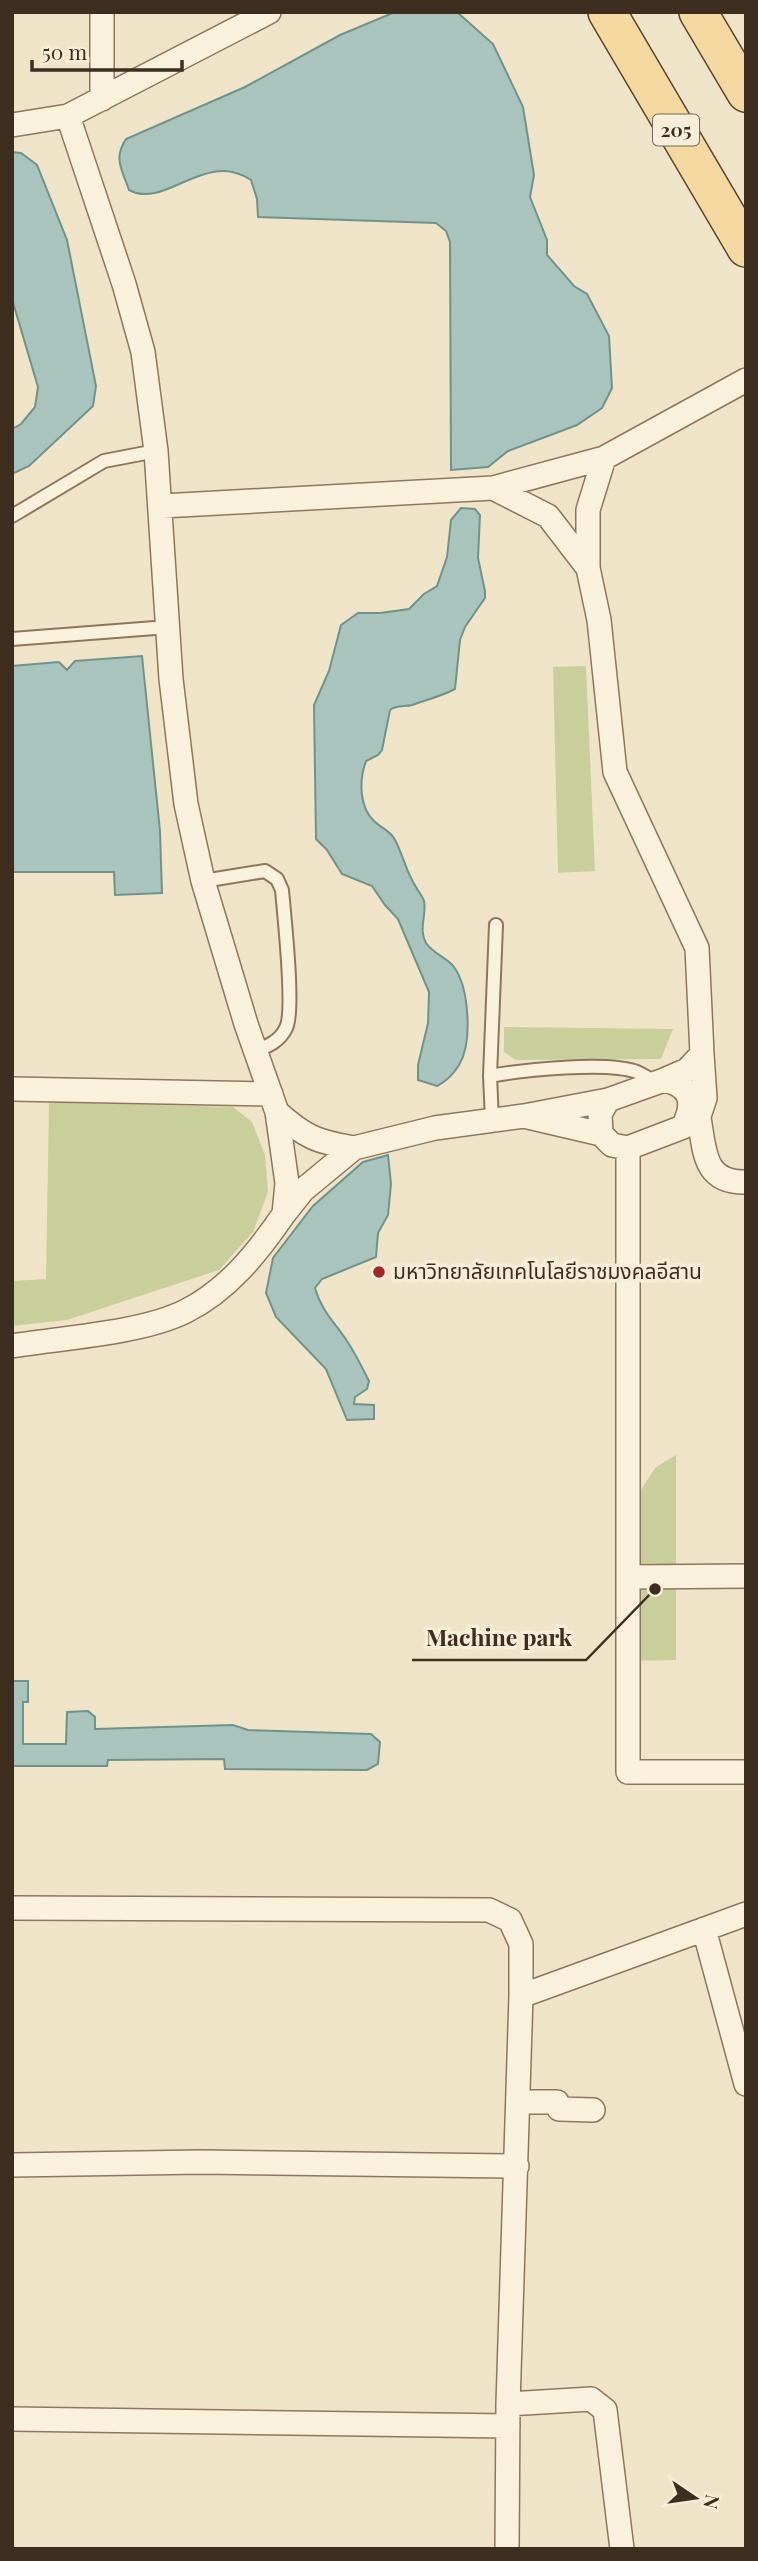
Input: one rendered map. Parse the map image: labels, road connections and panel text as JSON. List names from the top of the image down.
{
  "streets": {
    "main road": ["205"]
  },
  "places": ["มหาวิทยาลัยเทคโนโลยีราชมงคลอีสาน", "Machine park"],
  "scale_bar": "50 m",
  "north": "right"
}
